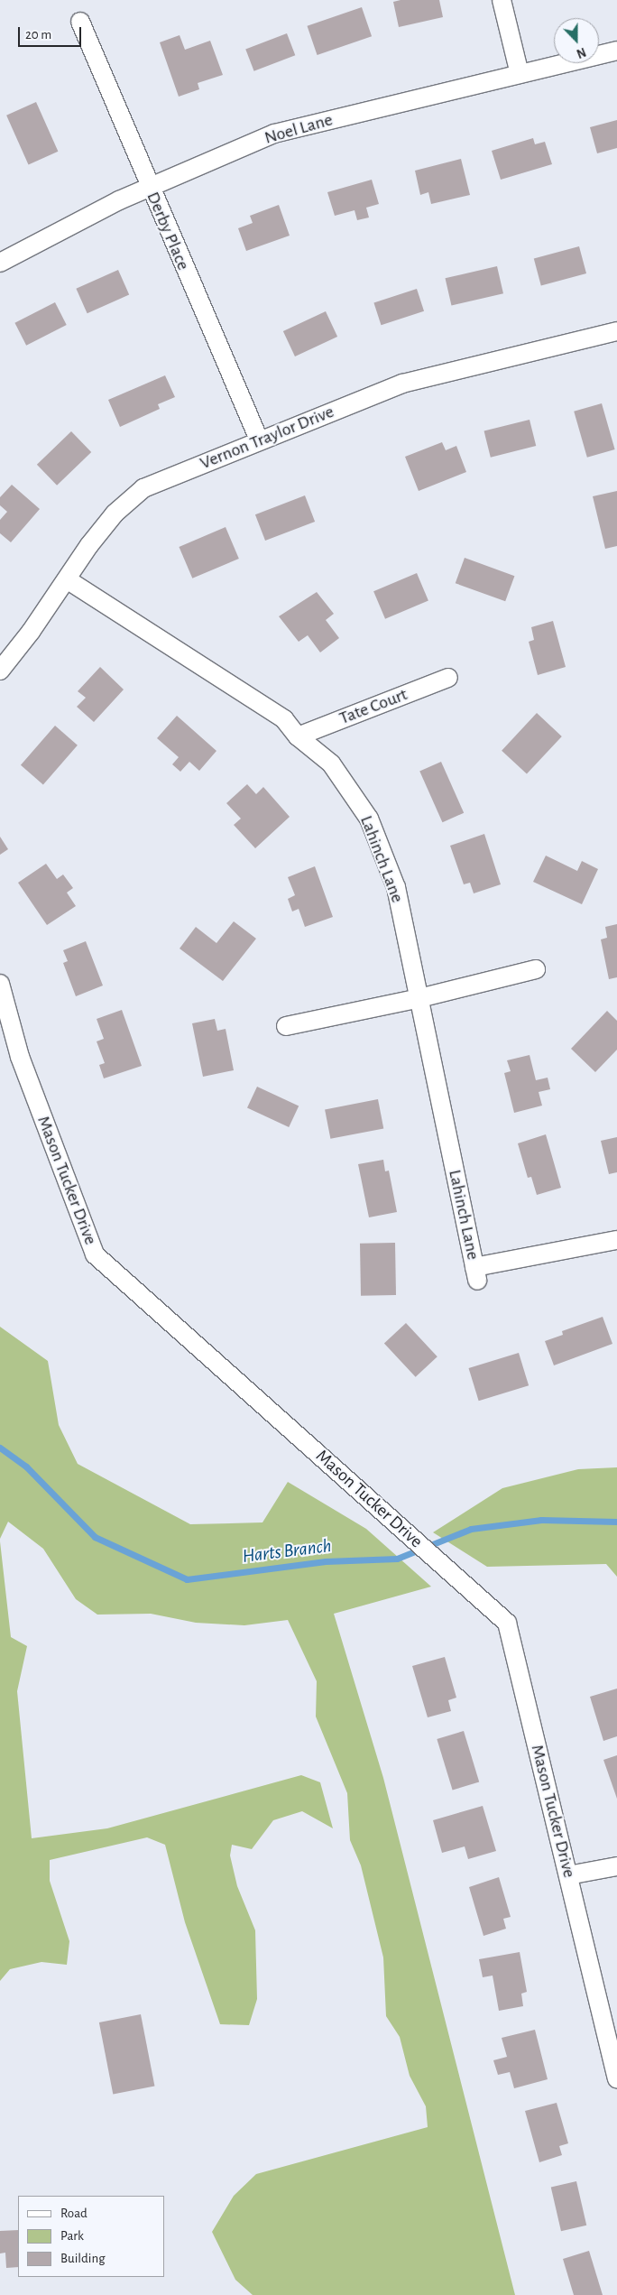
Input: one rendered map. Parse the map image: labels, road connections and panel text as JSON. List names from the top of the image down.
{
  "streets": {
    "street": [
      "Noel Lane",
      "Derby Place",
      "Vernon Traylor Drive",
      "Tate Court",
      "Lahinch Lane",
      "Mason Tucker Drive"
    ]
  },
  "crossings": [
    ["Noel Lane", "Derby Place"],
    ["Derby Place", "Vernon Traylor Drive"],
    ["Vernon Traylor Drive", "Lahinch Lane"],
    ["Tate Court", "Lahinch Lane"]
  ],
  "water": ["Harts Branch"],
  "legend": ["Road", "Park", "Building"],
  "scale_bar": "20 m",
  "north": "bottom"
}
